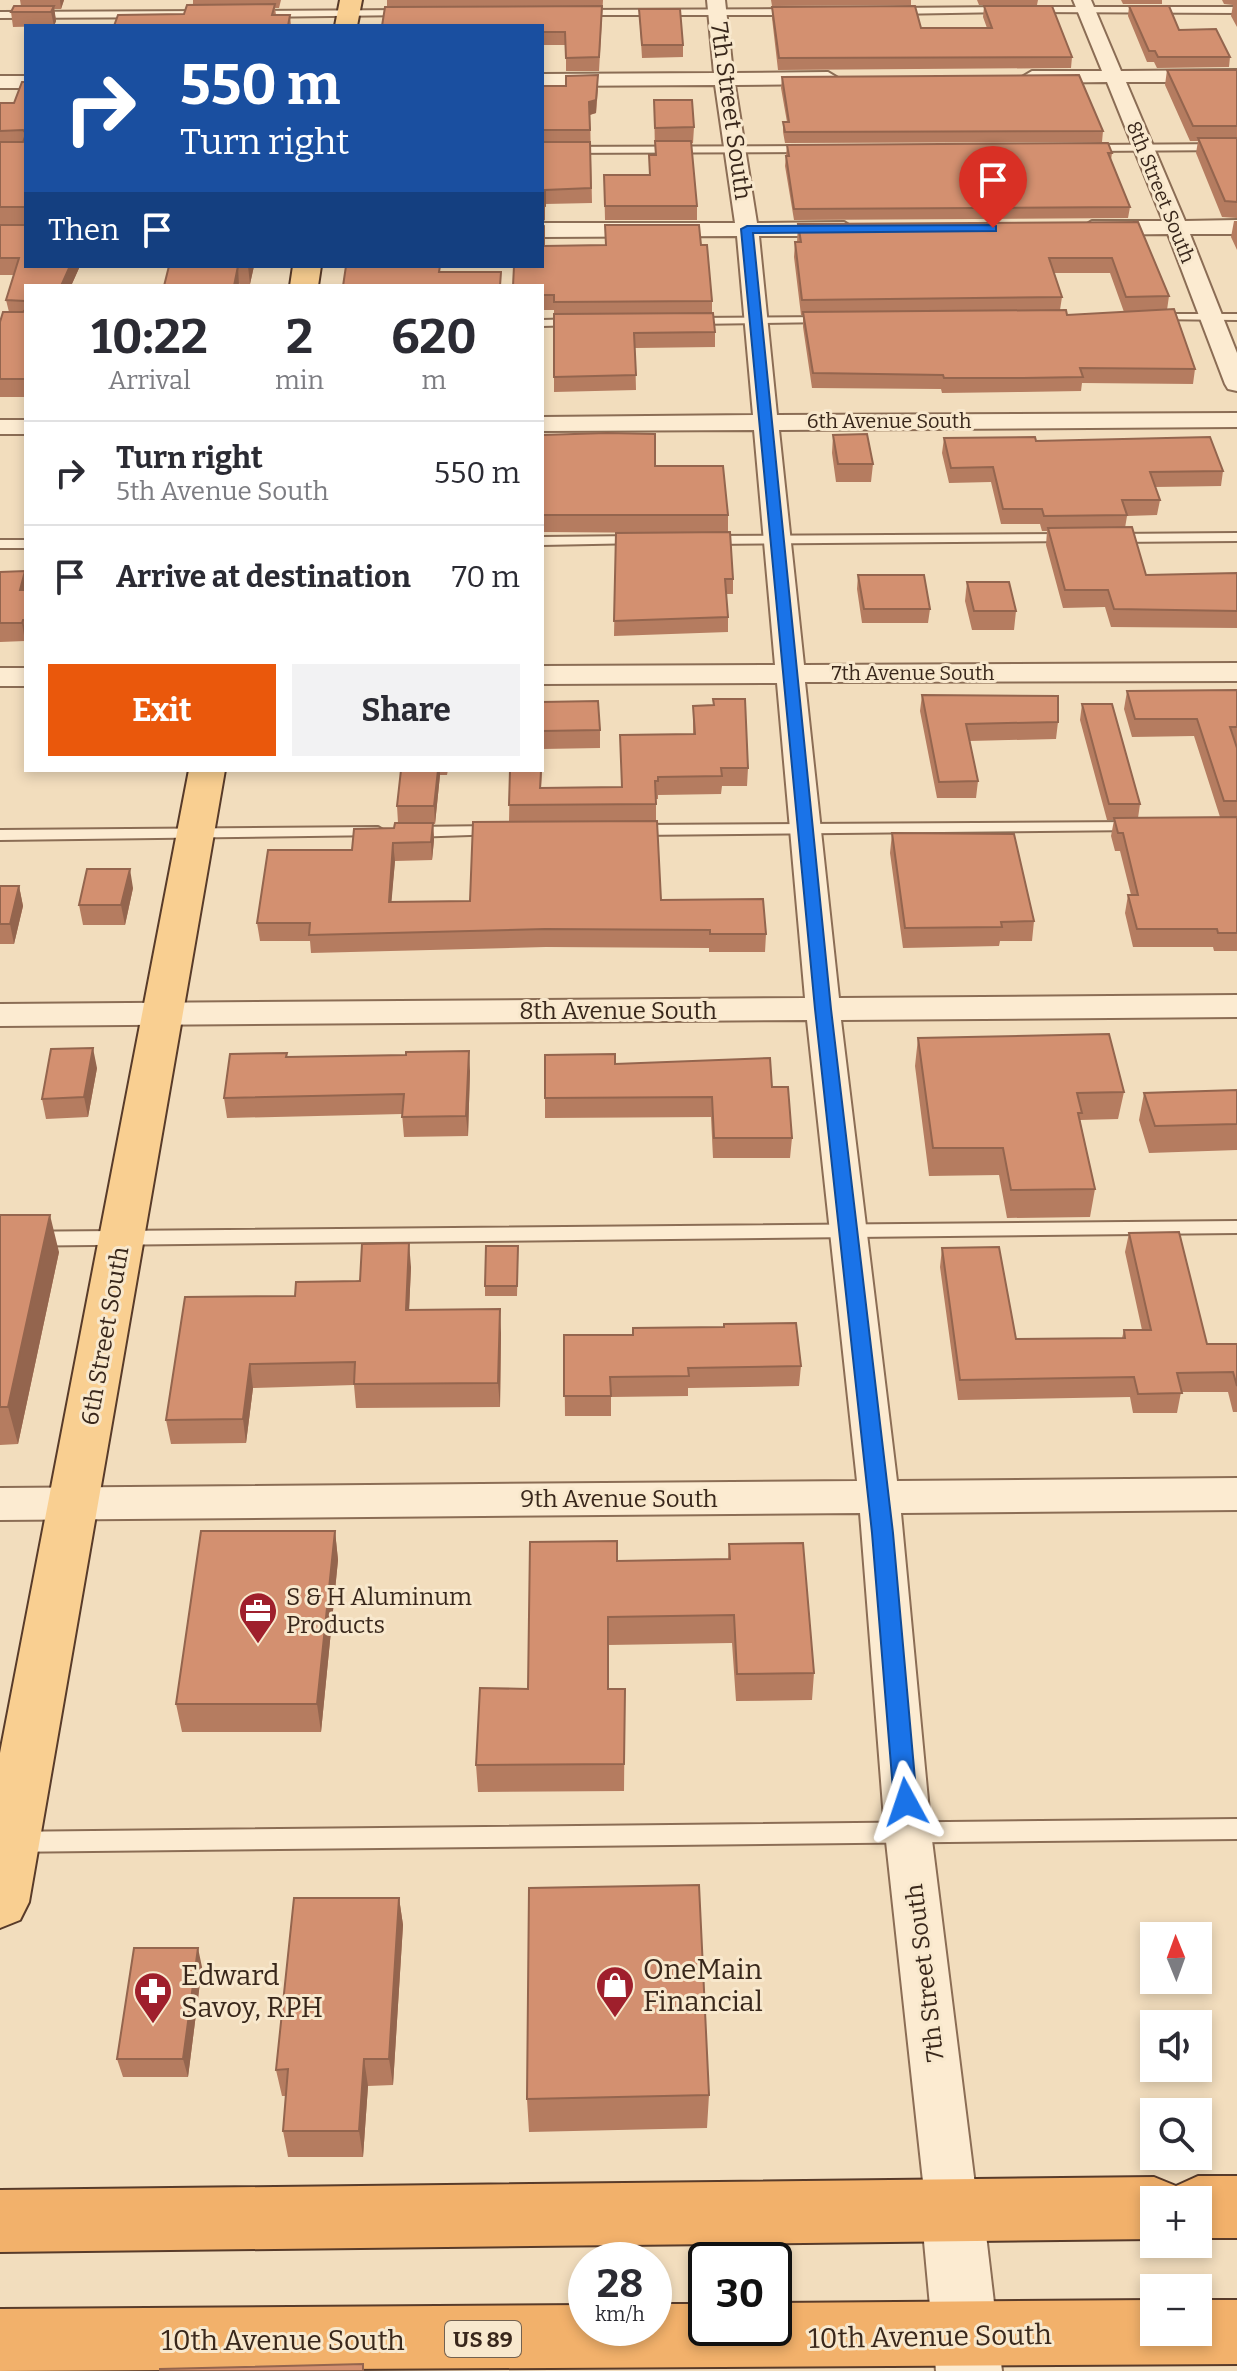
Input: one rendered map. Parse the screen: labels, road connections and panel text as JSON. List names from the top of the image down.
{
  "streets": {
    "highway": ["10th Avenue South", "US 89"],
    "main road": ["6th Street South"],
    "street": [
      "7th Street South",
      "8th Street South",
      "6th Avenue South",
      "7th Avenue South",
      "8th Avenue South",
      "9th Avenue South"
    ]
  },
  "crossings": [
    ["7th Street South", "6th Avenue South"],
    ["7th Street South", "7th Avenue South"],
    ["7th Street South", "8th Avenue South"],
    ["7th Street South", "9th Avenue South"],
    ["7th Street South", "10th Avenue South"],
    ["8th Avenue South", "6th Street South"],
    ["6th Street South", "9th Avenue South"]
  ],
  "places": {
    "office": ["S & H Aluminum Products"],
    "shop": ["OneMain Financial"],
    "pharmacy": ["Edward Savoy, RPH"]
  },
  "north": "top",
  "page": {
    "turn": ["550 m", "Turn right"],
    "then": "Then",
    "eta": [
      "10:22",
      "Arrival",
      "2",
      "min",
      "620",
      "m"
    ],
    "list": [
      {
        "name": "Turn right",
        "note": "5th Avenue South",
        "value": "550 m"
      },
      {
        "name": "Arrive at destination",
        "value": "70 m"
      }
    ],
    "buttons": ["Exit", "Share"],
    "map_buttons": ["+", "−"],
    "speed": "28 km/h",
    "limit": "30"
  }
}
